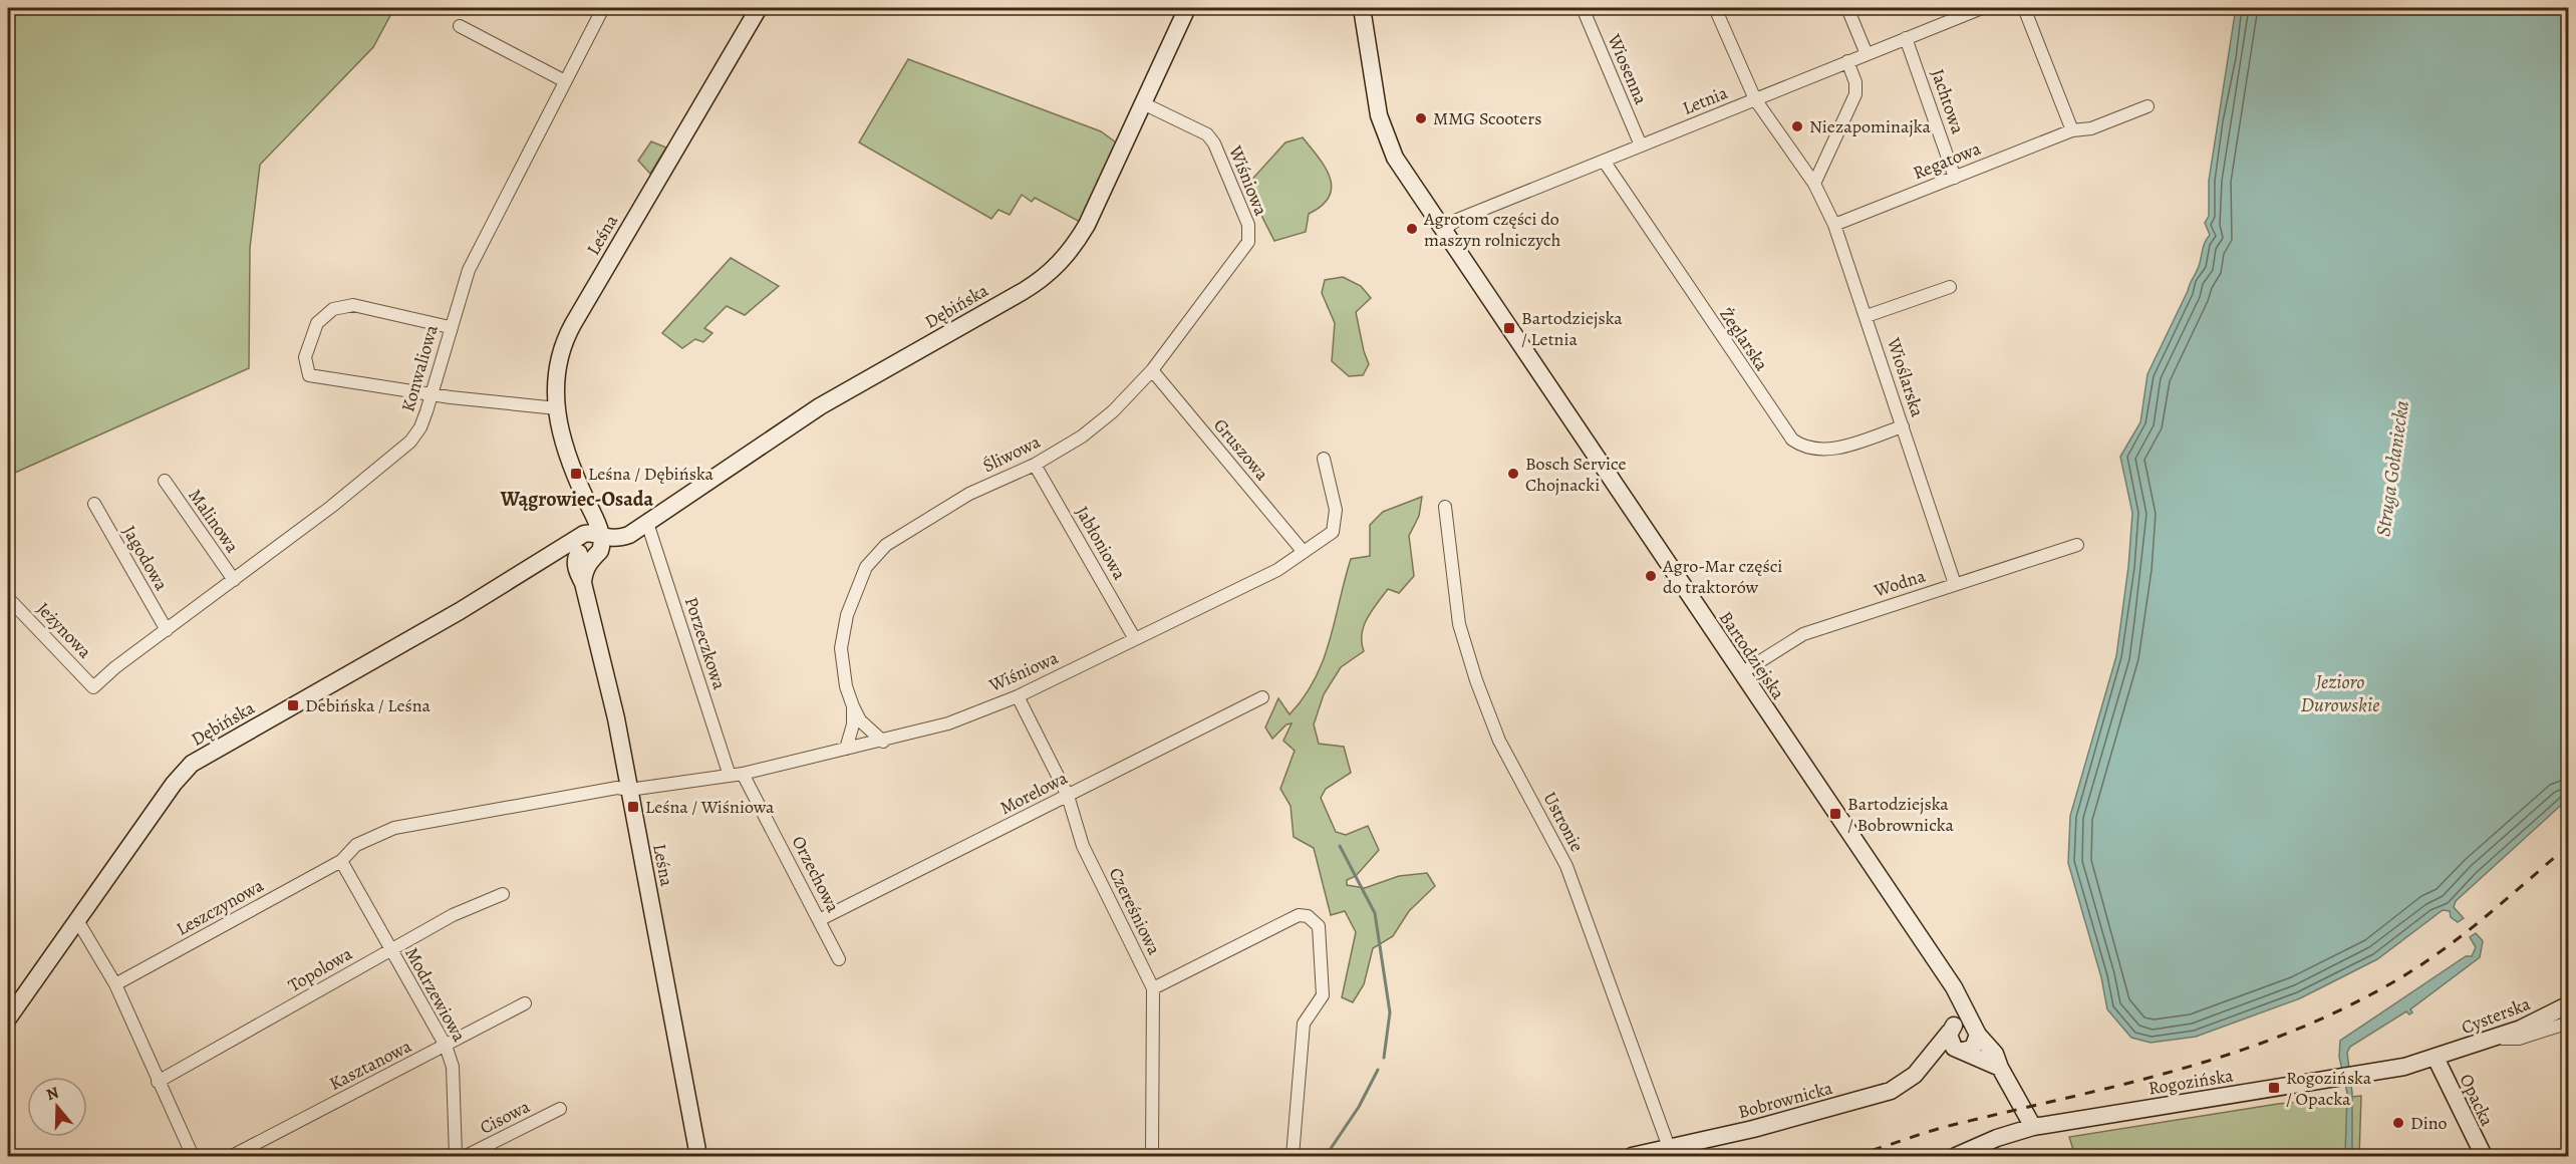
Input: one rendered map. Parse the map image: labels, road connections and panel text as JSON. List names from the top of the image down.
{
  "streets": {
    "street": [
      "Wiosenna",
      "Letnia",
      "Jachtowa",
      "Regatowa",
      "Wiśniowa",
      "Leśna",
      "Dębińska",
      "Żeglarska",
      "Konwaliowa",
      "Wioślarska",
      "Gruszowa",
      "Śliwowa",
      "Malinowa",
      "Jabłoniowa",
      "Jagodowa",
      "Wodna",
      "Jeżynowa",
      "Porzeczkowa",
      "Bartodziejska",
      "Morelowa",
      "Ustronie",
      "Orzechowa",
      "Leszczynowa",
      "Czereśniowa",
      "Topolowa",
      "Modrzewiowa",
      "Cysterska",
      "Kasztanowa",
      "Rogozińska",
      "Bobrownicka",
      "Opacka",
      "Cisowa"
    ]
  },
  "crossings": [
    ["Wiosenna", "Letnia"],
    ["Letnia", "Jachtowa"],
    ["Letnia", "Żeglarska"],
    ["Letnia", "Wioślarska"],
    ["Letnia", "Bartodziejska"],
    ["Jachtowa", "Regatowa"],
    ["Regatowa", "Wioślarska"],
    ["Wiśniowa", "Leśna"],
    ["Wiśniowa", "Dębińska"],
    ["Wiśniowa", "Gruszowa"],
    ["Wiśniowa", "Śliwowa"],
    ["Wiśniowa", "Jabłoniowa"],
    ["Wiśniowa", "Porzeczkowa"],
    ["Wiśniowa", "Orzechowa"],
    ["Wiśniowa", "Leszczynowa"],
    ["Wiśniowa", "Czereśniowa"],
    ["Leśna", "Dębińska"],
    ["Leśna", "Leszczynowa"],
    ["Dębińska", "Porzeczkowa"],
    ["Żeglarska", "Wioślarska"],
    ["Konwaliowa", "Malinowa"],
    ["Konwaliowa", "Jagodowa"],
    ["Konwaliowa", "Jeżynowa"],
    ["Wioślarska", "Wodna"],
    ["Gruszowa", "Śliwowa"],
    ["Śliwowa", "Jabłoniowa"],
    ["Wodna", "Bartodziejska"],
    ["Bartodziejska", "Rogozińska"],
    ["Bartodziejska", "Bobrownicka"],
    ["Morelowa", "Orzechowa"],
    ["Morelowa", "Czereśniowa"],
    ["Ustronie", "Bobrownicka"],
    ["Leszczynowa", "Modrzewiowa"],
    ["Topolowa", "Modrzewiowa"],
    ["Modrzewiowa", "Kasztanowa"],
    ["Cysterska", "Rogozińska"],
    ["Cysterska", "Opacka"],
    ["Rogozińska", "Opacka"]
  ],
  "districts": ["Wągrowiec-Osada"],
  "water": ["Struga Gołaniecka", "Jezioro Durowskie"],
  "places": {
    "other": [
      "MMG Scooters",
      "Niezapominajka",
      "Agrotom części do maszyn rolniczych",
      "Bosch Service Chojnacki",
      "Agro-Mar części do traktorów",
      "Dino"
    ],
    "transit": [
      "Bartodziejska / Letnia",
      "Leśna / Dębińska",
      "Debińska / Leśna",
      "Leśna / Wiśniowa",
      "Bartodziejska / Bobrownicka",
      "Rogozińska / Opacka"
    ]
  },
  "north": "top"
}
